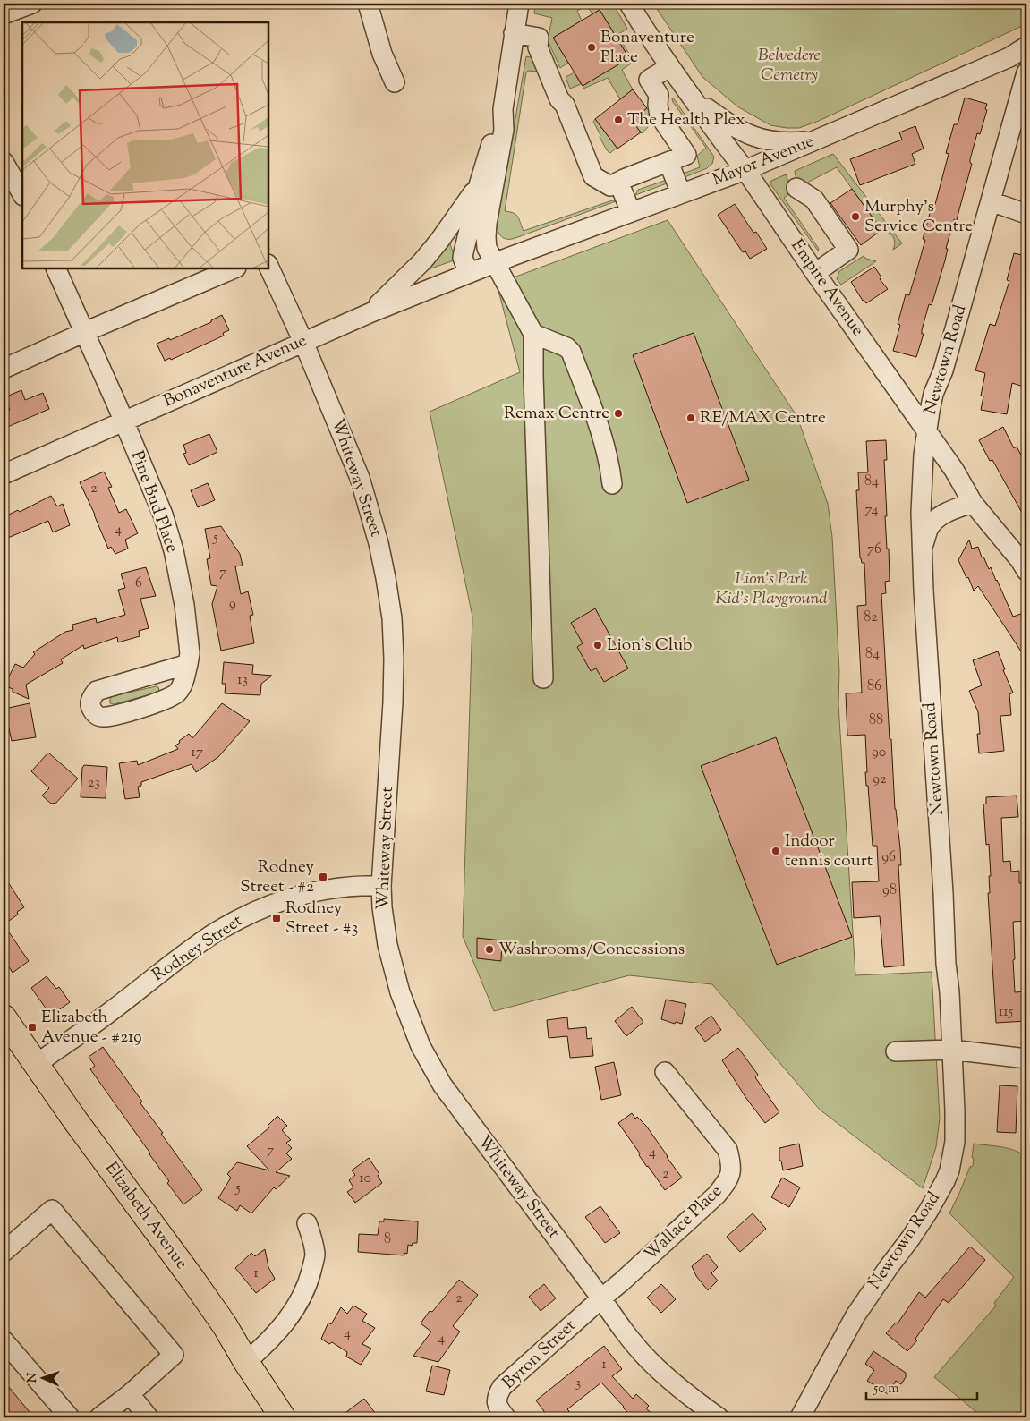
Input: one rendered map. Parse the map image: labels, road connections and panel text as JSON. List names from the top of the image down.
{
  "streets": {
    "main road": ["Elizabeth Avenue"],
    "street": [
      "Mayor Avenue",
      "Empire Avenue",
      "Newtown Road",
      "Bonaventure Avenue",
      "Whiteway Street",
      "Pine Bud Place",
      "Rodney Street",
      "Wallace Place",
      "Byron Street"
    ]
  },
  "crossings": [
    ["Mayor Avenue", "Empire Avenue"],
    ["Mayor Avenue", "Bonaventure Avenue"],
    ["Empire Avenue", "Newtown Road"],
    ["Bonaventure Avenue", "Whiteway Street"],
    ["Bonaventure Avenue", "Pine Bud Place"],
    ["Whiteway Street", "Rodney Street"],
    ["Whiteway Street", "Wallace Place"],
    ["Whiteway Street", "Byron Street"],
    ["Rodney Street", "Elizabeth Avenue"],
    ["Wallace Place", "Byron Street"]
  ],
  "parks": ["Belvedere Cemetry", "Lion's Park Kid's Playground"],
  "places": {
    "other": [
      "Bonaventure Place",
      "The Health Plex",
      "Murphy's Service Centre",
      "Remax Centre",
      "RE/MAX Centre",
      "Lion's Club",
      "Indoor tennis court",
      "Washrooms/Concessions"
    ],
    "transit": ["Rodney Street - #2", "Rodney Street - #3", "Elizabeth Avenue - #219"]
  },
  "house_numbers": [
    "84",
    "2",
    "74",
    "4",
    "5",
    "76",
    "7",
    "6",
    "9",
    "82",
    "84",
    "13",
    "86",
    "88",
    "17",
    "90",
    "92",
    "23",
    "96",
    "98",
    "115",
    "7",
    "4",
    "2",
    "10",
    "5",
    "8",
    "1",
    "2",
    "4",
    "4",
    "1",
    "3"
  ],
  "scale_bar": "50 m",
  "north": "left"
}
